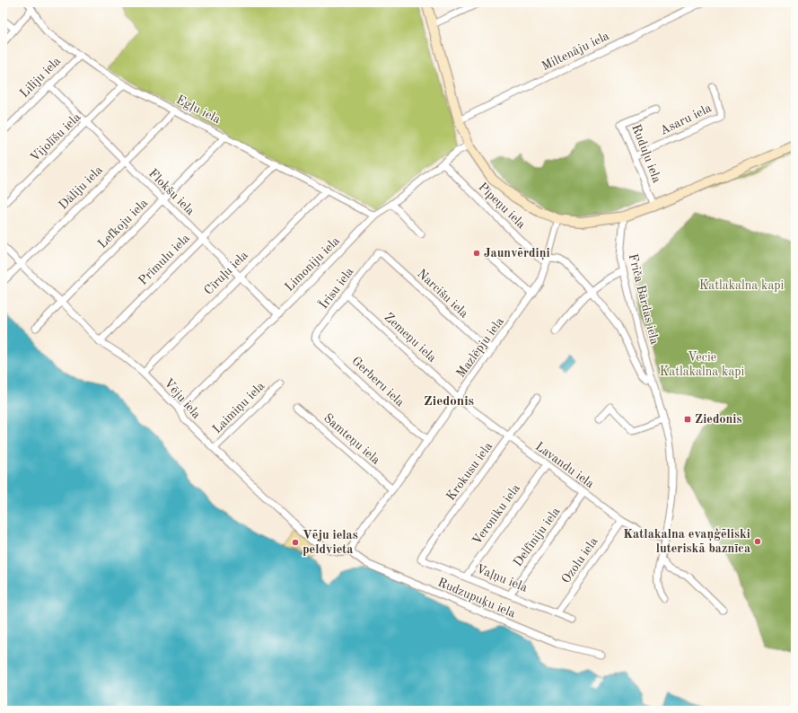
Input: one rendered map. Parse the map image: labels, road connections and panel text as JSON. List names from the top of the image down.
{
  "streets": {
    "street": [
      "Miltenāju iela",
      "Liliju iela",
      "Egļu iela",
      "Asaru iela",
      "Vijolīšu iela",
      "Ruduļu iela",
      "Dāliju iela",
      "Flokšu iela",
      "Pīpeņu iela",
      "Lefkoju iela",
      "Prīmulu iela",
      "Limoniju iela",
      "Cīruļu iela",
      "Īrisu iela",
      "Narcišu iela",
      "Friča Bārdas iela",
      "Zemeņu iela",
      "Mazlēpju iela",
      "Gerberu iela",
      "Vēju iela",
      "Laimiņu iela",
      "Samteņu iela",
      "Lavandu iela",
      "Krokusu iela",
      "Veroniku iela",
      "Delfīniju iela",
      "Ozolu iela",
      "Vaļņu iela",
      "Rudzupuķu iela"
    ]
  },
  "crossings": [
    ["Liliju iela", "Egļu iela"],
    ["Liliju iela", "Flokšu iela"],
    ["Egļu iela", "Vijolīšu iela"],
    ["Egļu iela", "Dāliju iela"],
    ["Egļu iela", "Lefkoju iela"],
    ["Egļu iela", "Prīmulu iela"],
    ["Egļu iela", "Limoniju iela"],
    ["Egļu iela", "Cīruļu iela"],
    ["Asaru iela", "Ruduļu iela"],
    ["Vijolīšu iela", "Flokšu iela"],
    ["Dāliju iela", "Flokšu iela"],
    ["Dāliju iela", "Vēju iela"],
    ["Flokšu iela", "Lefkoju iela"],
    ["Flokšu iela", "Prīmulu iela"],
    ["Flokšu iela", "Limoniju iela"],
    ["Flokšu iela", "Cīruļu iela"],
    ["Pīpeņu iela", "Limoniju iela"],
    ["Pīpeņu iela", "Mazlēpju iela"],
    ["Lefkoju iela", "Vēju iela"],
    ["Prīmulu iela", "Vēju iela"],
    ["Limoniju iela", "Vēju iela"],
    ["Cīruļu iela", "Vēju iela"],
    ["Īrisu iela", "Narcišu iela"],
    ["Īrisu iela", "Zemeņu iela"],
    ["Īrisu iela", "Gerberu iela"],
    ["Narcišu iela", "Mazlēpju iela"],
    ["Friča Bārdas iela", "Lavandu iela"],
    ["Zemeņu iela", "Mazlēpju iela"],
    ["Zemeņu iela", "Lavandu iela"],
    ["Mazlēpju iela", "Gerberu iela"],
    ["Mazlēpju iela", "Vēju iela"],
    ["Mazlēpju iela", "Samteņu iela"],
    ["Mazlēpju iela", "Lavandu iela"],
    ["Mazlēpju iela", "Rudzupuķu iela"],
    ["Vēju iela", "Laimiņu iela"],
    ["Vēju iela", "Rudzupuķu iela"],
    ["Lavandu iela", "Krokusu iela"],
    ["Lavandu iela", "Veroniku iela"],
    ["Lavandu iela", "Delfīniju iela"],
    ["Lavandu iela", "Ozolu iela"],
    ["Krokusu iela", "Vaļņu iela"],
    ["Veroniku iela", "Vaļņu iela"],
    ["Delfīniju iela", "Vaļņu iela"],
    ["Ozolu iela", "Vaļņu iela"]
  ],
  "districts": ["Ziedonis"],
  "parks": ["Katlakalna kapi", "Vecie Katlakalna kapi"],
  "places": {
    "other": ["Jaunvērdiņi", "Katlakalna evaņģēliski luteriskā baznīca", "Vēju ielas peldvieta"],
    "transit": ["Ziedonis"]
  }
}
